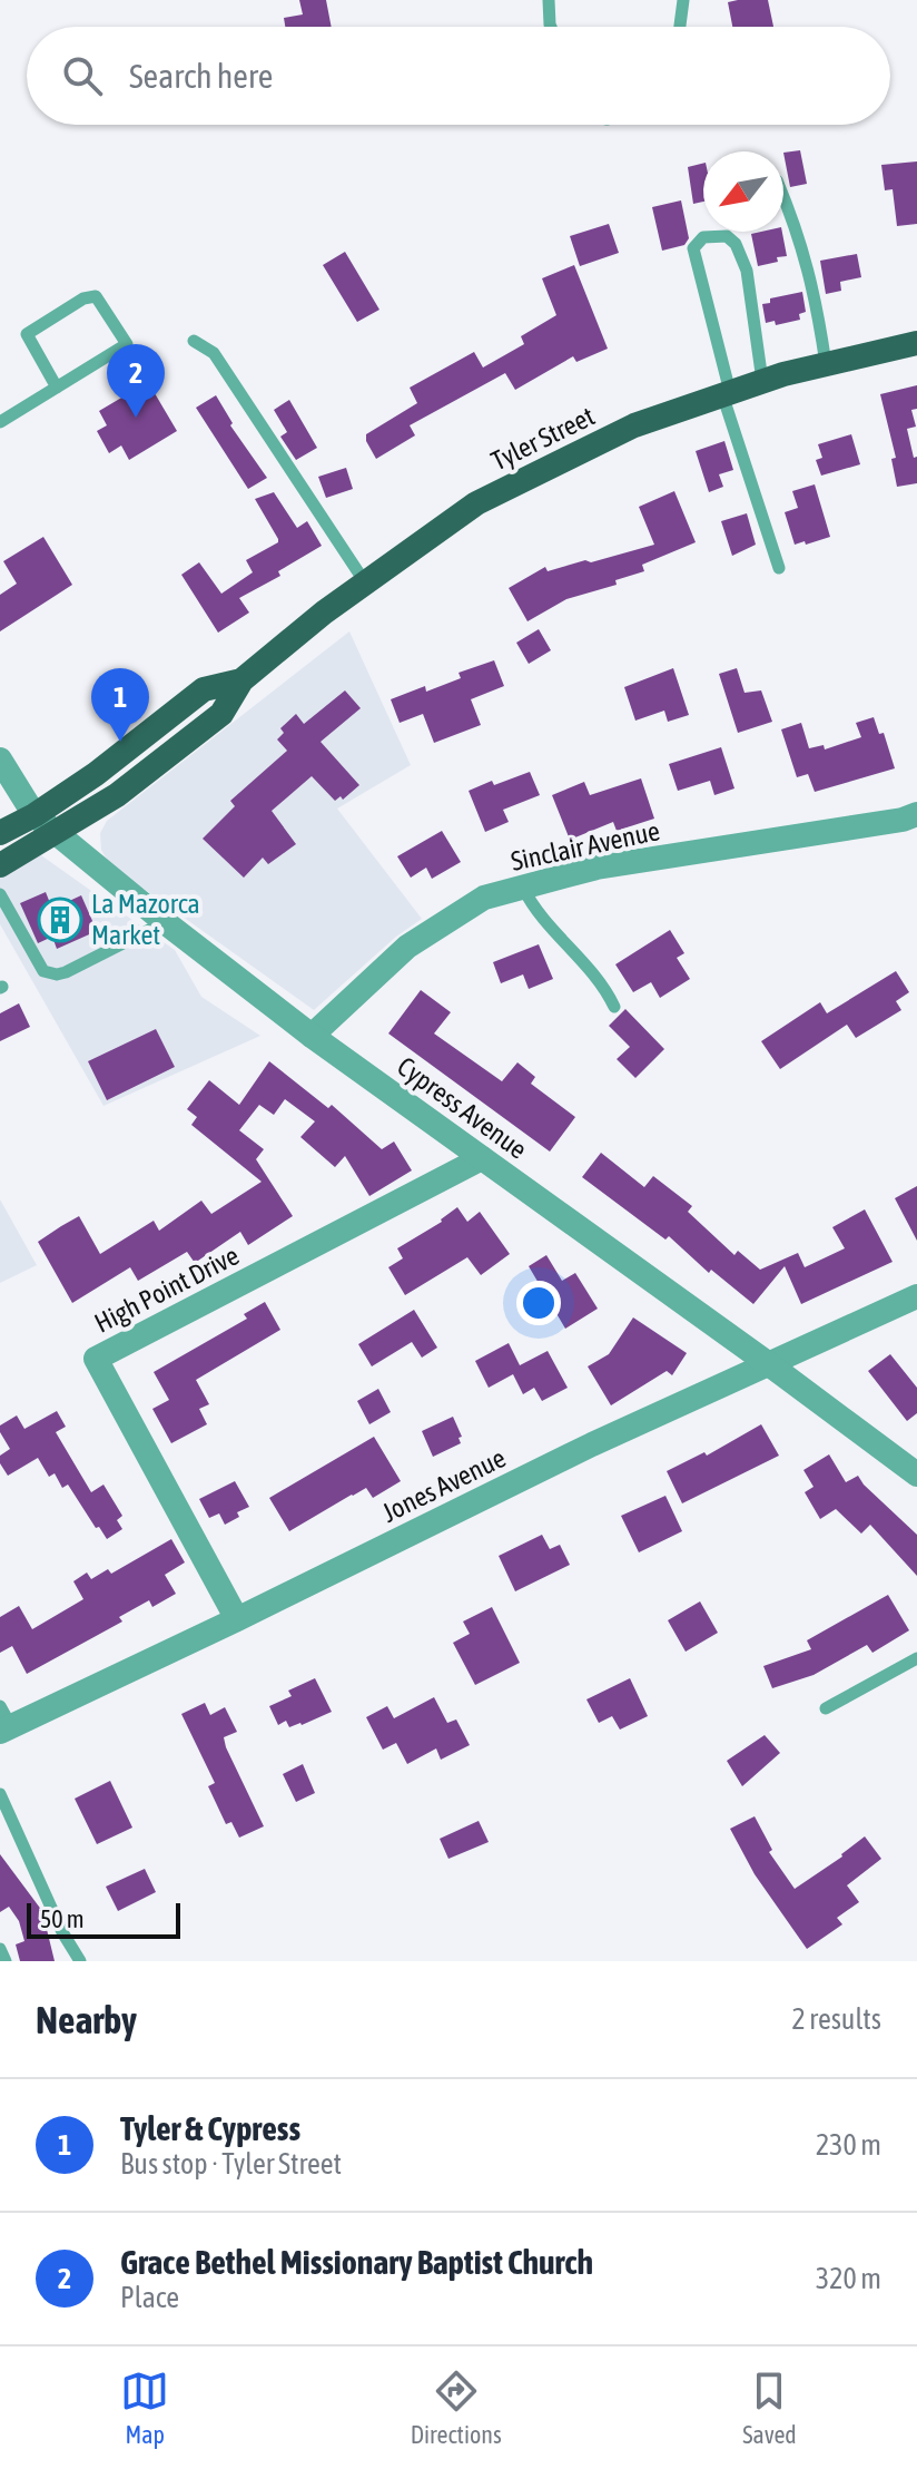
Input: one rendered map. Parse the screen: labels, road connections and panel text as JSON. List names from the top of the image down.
{
  "streets": {
    "main road": ["Tyler Street"],
    "street": [
      "Sinclair Avenue",
      "Cypress Avenue",
      "High Point Drive",
      "Jones Avenue"
    ]
  },
  "crossings": [
    ["Tyler Street", "Cypress Avenue"],
    ["Sinclair Avenue", "Cypress Avenue"],
    ["Cypress Avenue", "High Point Drive"],
    ["Cypress Avenue", "Jones Avenue"],
    ["High Point Drive", "Jones Avenue"]
  ],
  "places": {
    "building": ["La Mazorca Market"]
  },
  "scale_bar": "50 m",
  "north": "bottom left",
  "page": {
    "search": "Search here",
    "pins": ["2", "1"],
    "scale": "50 m",
    "heading": ["Nearby", "2 results"],
    "list": [
      {
        "mark": "1",
        "name": "Tyler & Cypress",
        "note": "Bus stop · Tyler Street",
        "value": "230 m"
      },
      {
        "mark": "2",
        "name": "Grace Bethel Missionary Baptist Church",
        "note": "Place",
        "value": "320 m"
      }
    ],
    "nav": ["Map", "Directions", "Saved"]
  }
}
